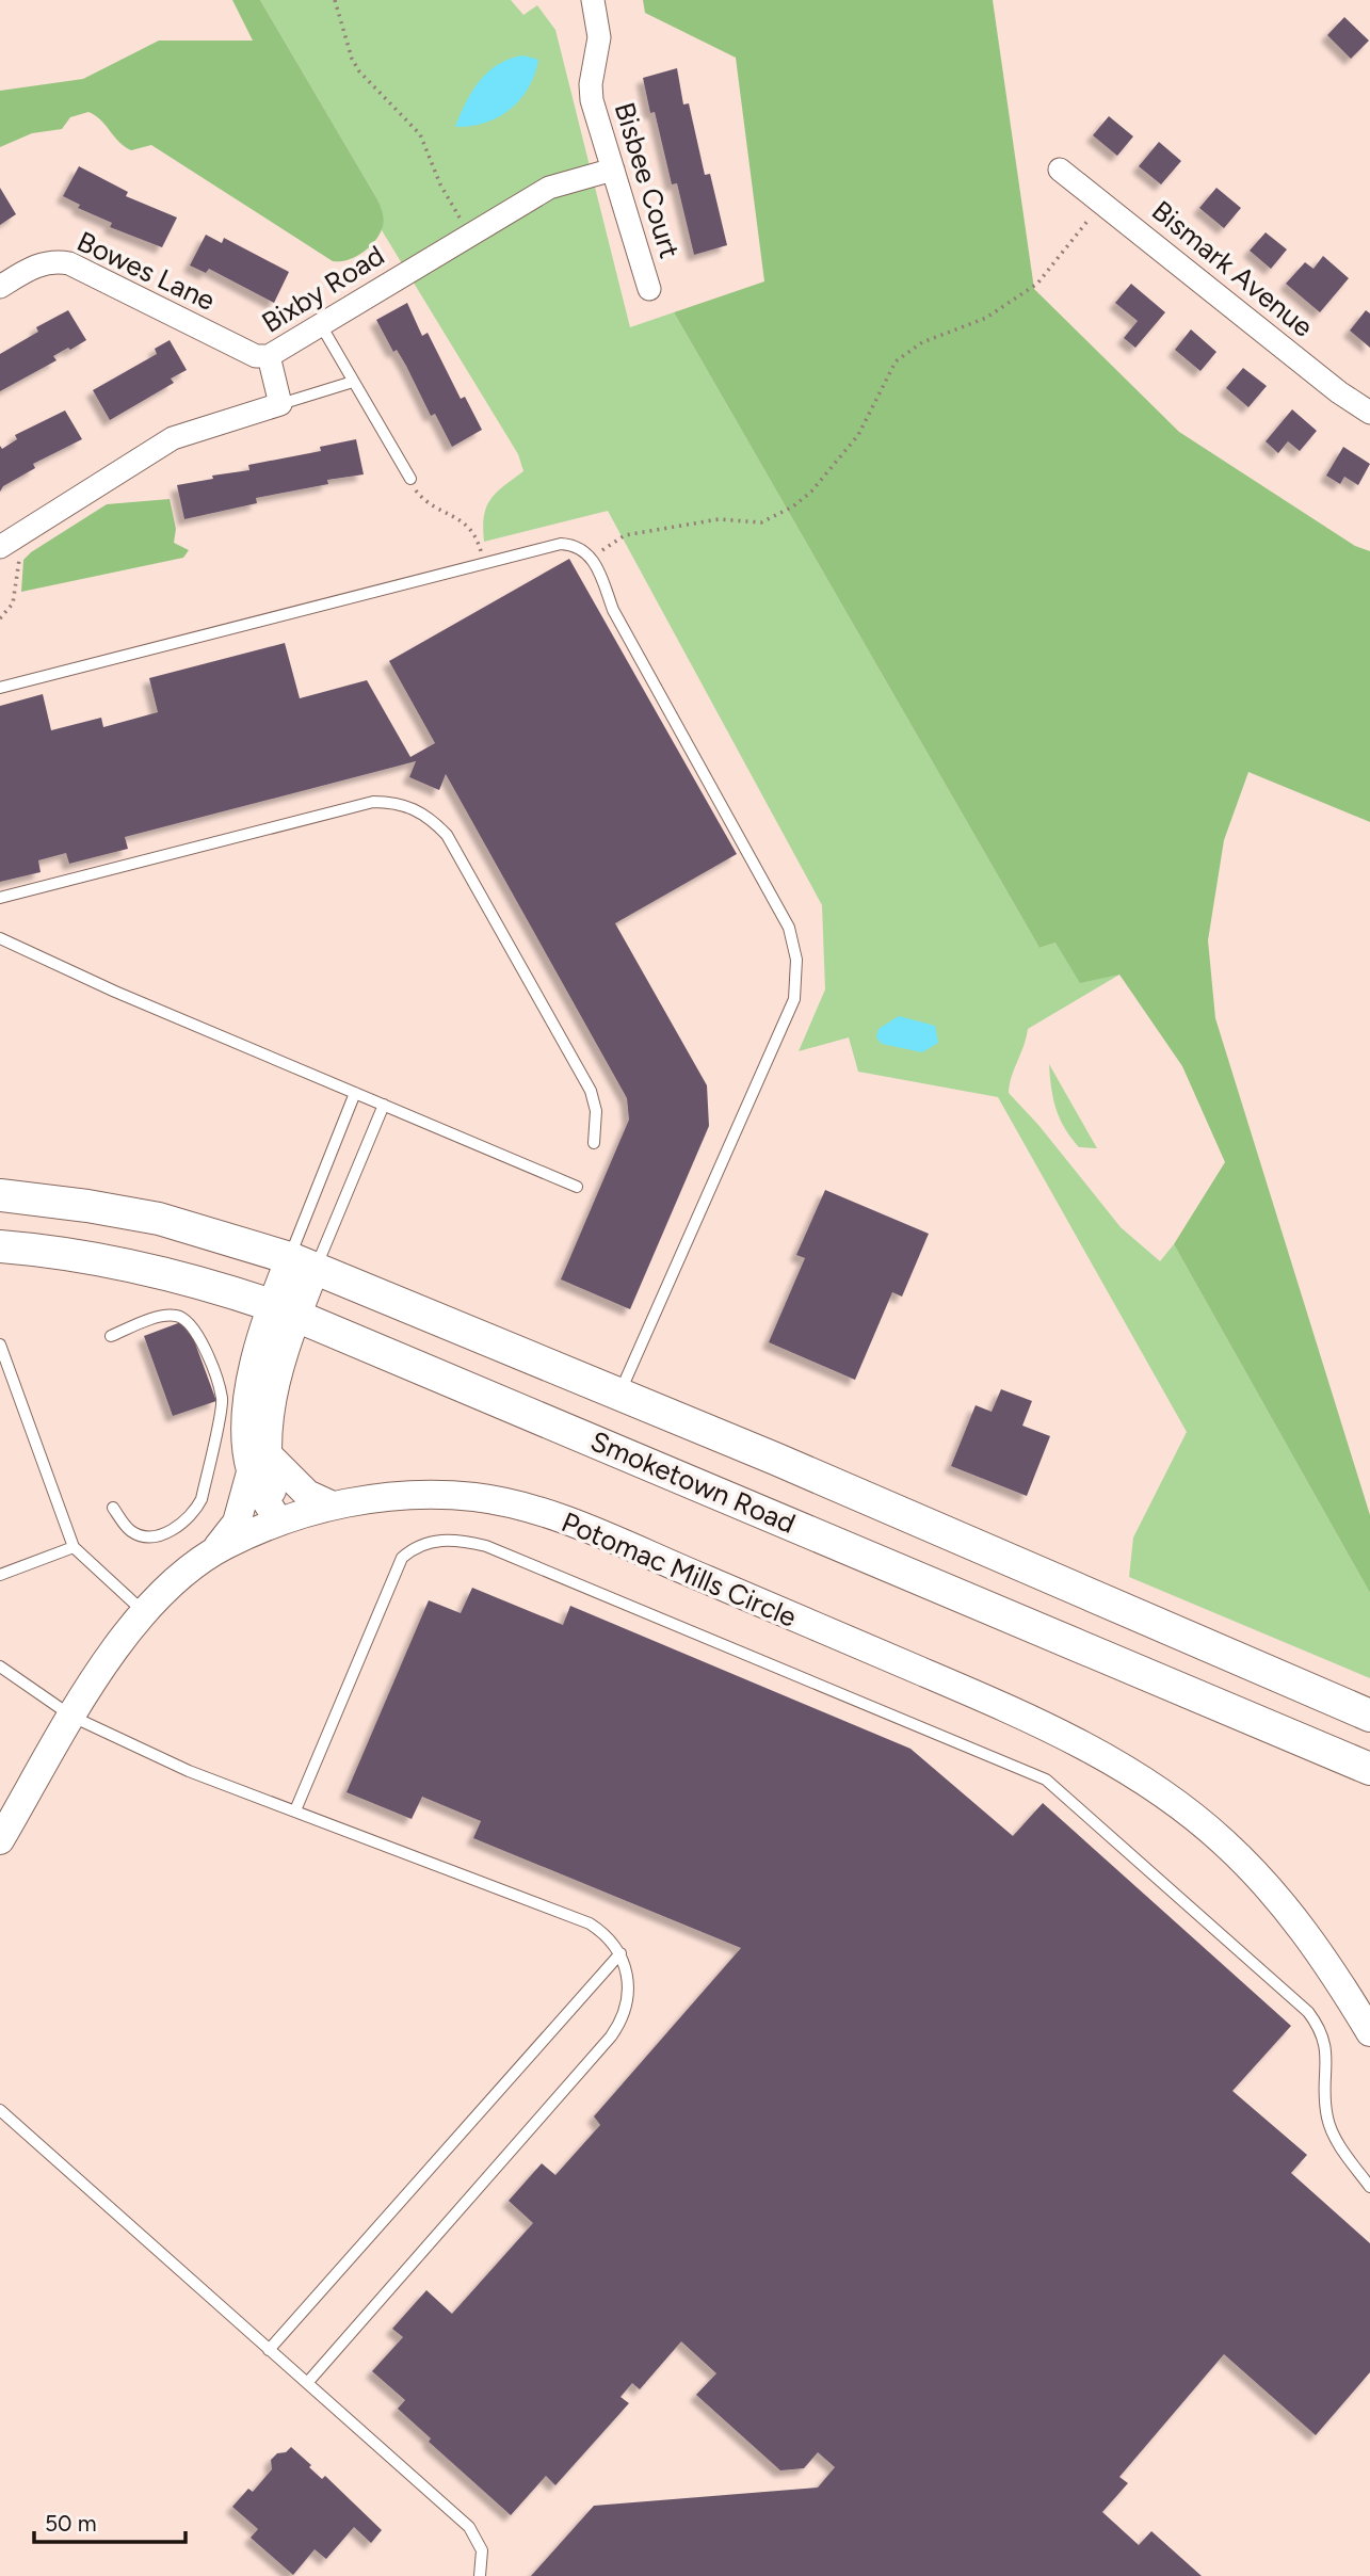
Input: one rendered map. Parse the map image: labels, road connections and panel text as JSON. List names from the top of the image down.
{
  "streets": {
    "main road": ["Smoketown Road"],
    "street": [
      "Bisbee Court",
      "Bismark Avenue",
      "Bowes Lane",
      "Bixby Road",
      "Potomac Mills Circle"
    ]
  },
  "crossings": [
    ["Bisbee Court", "Bixby Road"],
    ["Bowes Lane", "Bixby Road"]
  ],
  "scale_bar": "50 m"
}
